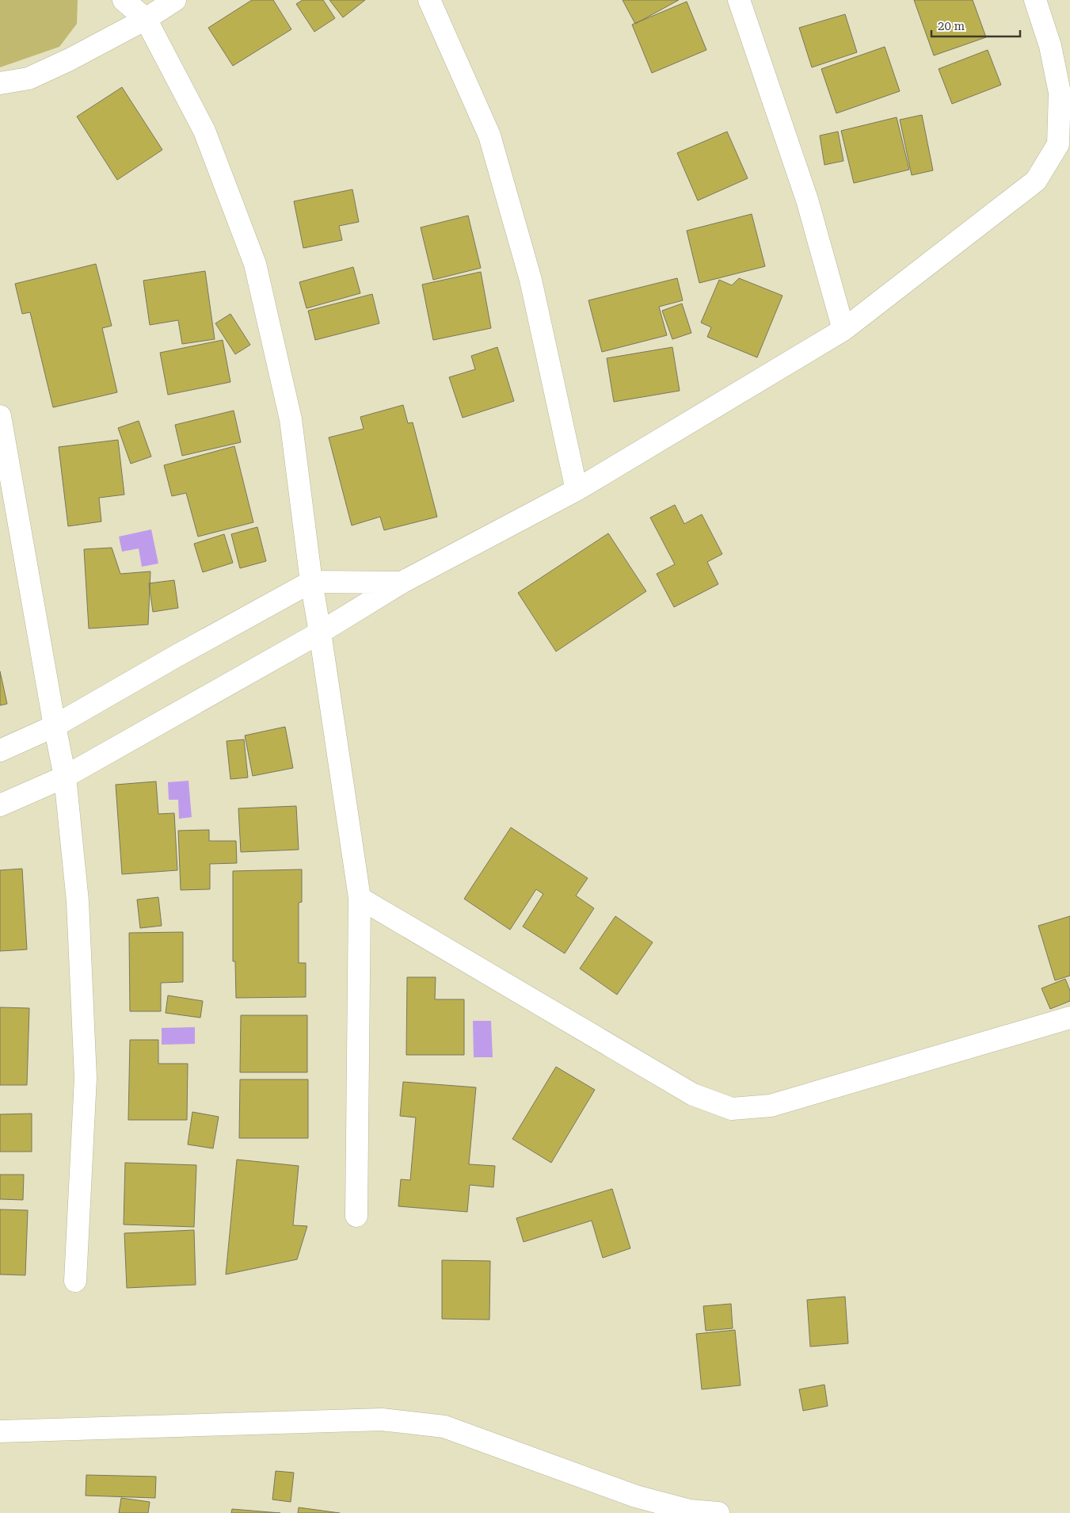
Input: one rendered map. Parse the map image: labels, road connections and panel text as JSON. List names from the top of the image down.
{
  "scale_bar": "20 m"
}
